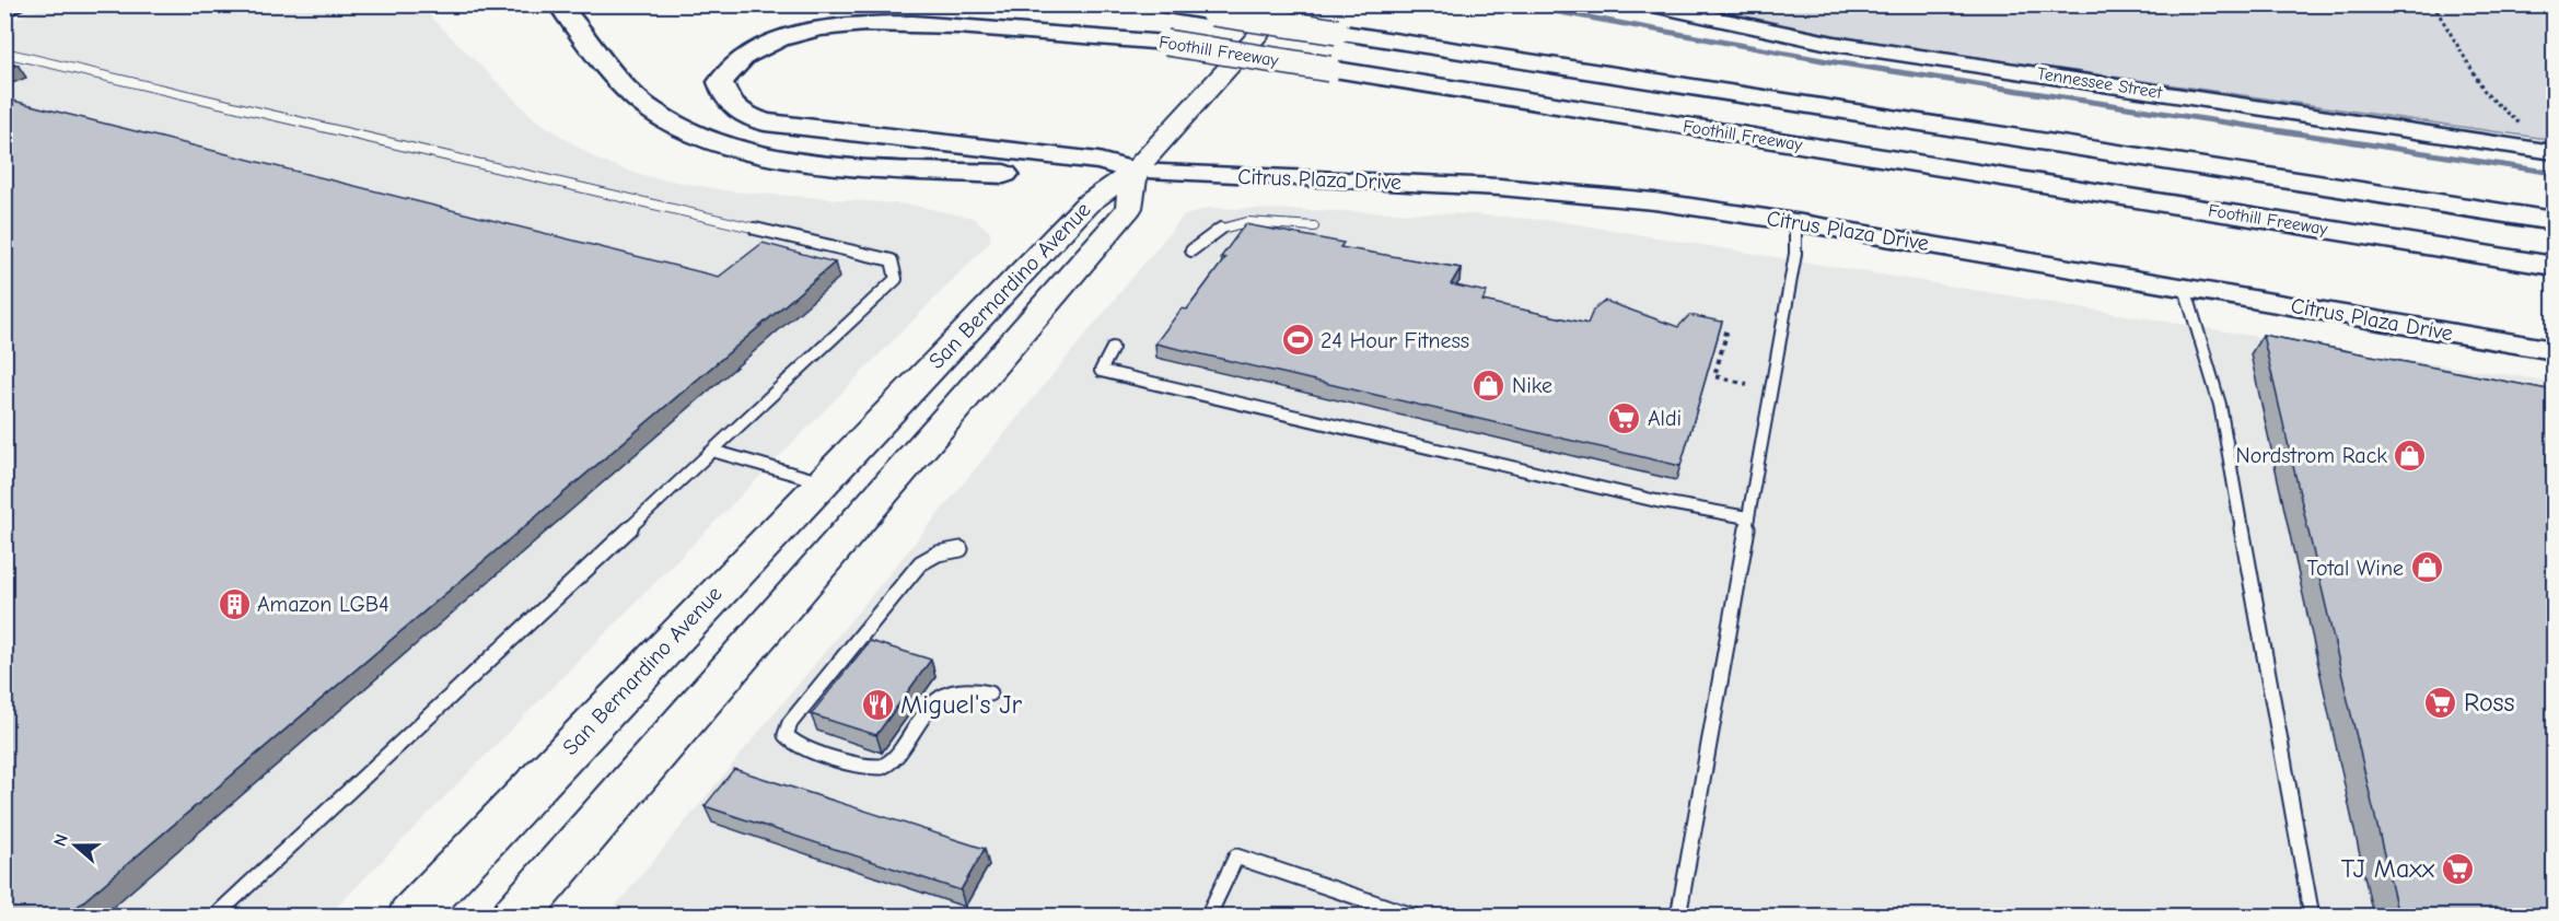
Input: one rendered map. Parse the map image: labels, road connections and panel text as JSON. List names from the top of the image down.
{
  "streets": {
    "highway": ["Foothill Freeway"],
    "main road": ["San Bernardino Avenue"],
    "street": ["Tennessee Street", "Citrus Plaza Drive"]
  },
  "crossings": [
    ["Citrus Plaza Drive", "San Bernardino Avenue"]
  ],
  "places": {
    "sports": ["24 Hour Fitness"],
    "shop": ["Nike", "Nordstrom Rack", "Total Wine"],
    "supermarket": ["Aldi", "Ross", "TJ Maxx"],
    "building": ["Amazon LGB4"],
    "restaurant": ["Miguel's Jr"]
  },
  "north": "left"
}
